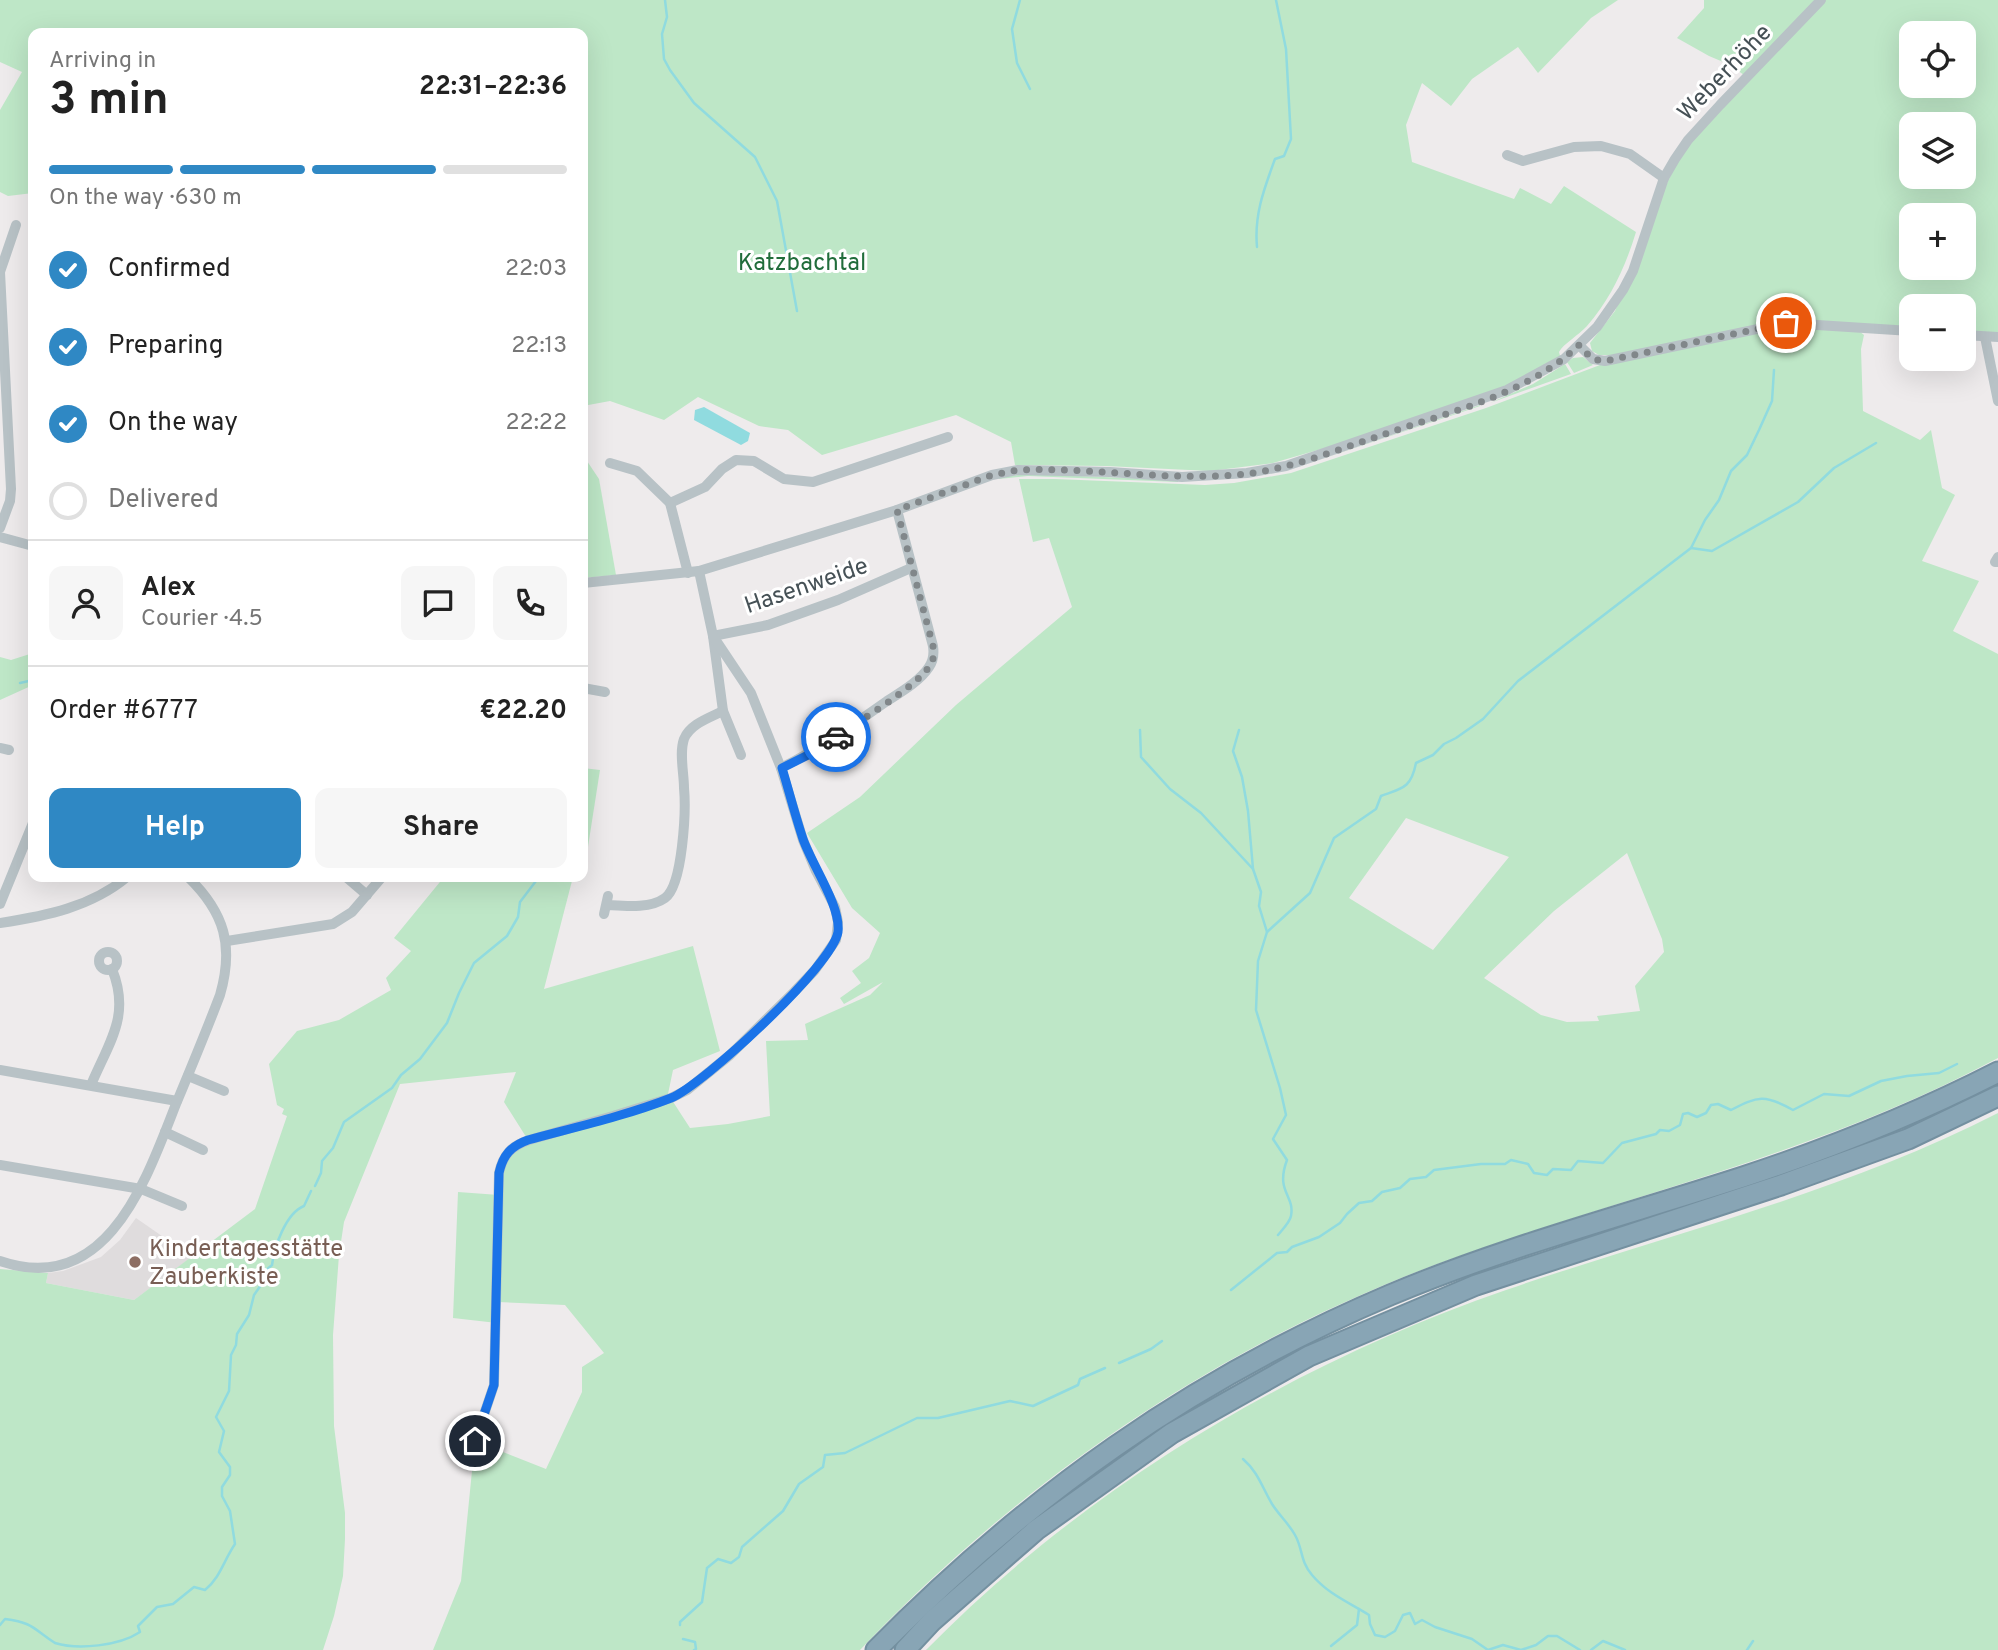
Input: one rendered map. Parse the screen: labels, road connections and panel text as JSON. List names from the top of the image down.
{
  "streets": {
    "street": ["Weberhöhe", "Hasenweide"]
  },
  "parks": ["Katzbachtal"],
  "places": ["Kindertagesstätte Zauberkiste"],
  "page": {
    "map_buttons": ["+", "−"],
    "heading": ["3 min", "Arriving in", "22:31–22:36"],
    "panel": [
      "Alex",
      "Courier · 4.5",
      "Order #6777",
      "€22.20"
    ],
    "bar": "On the way · 630 m",
    "list": [
      ["Confirmed", "22:03"],
      ["Preparing", "22:13"],
      ["On the way", "22:22"],
      "Delivered"
    ],
    "buttons": ["Help", "Share"]
  }
}
